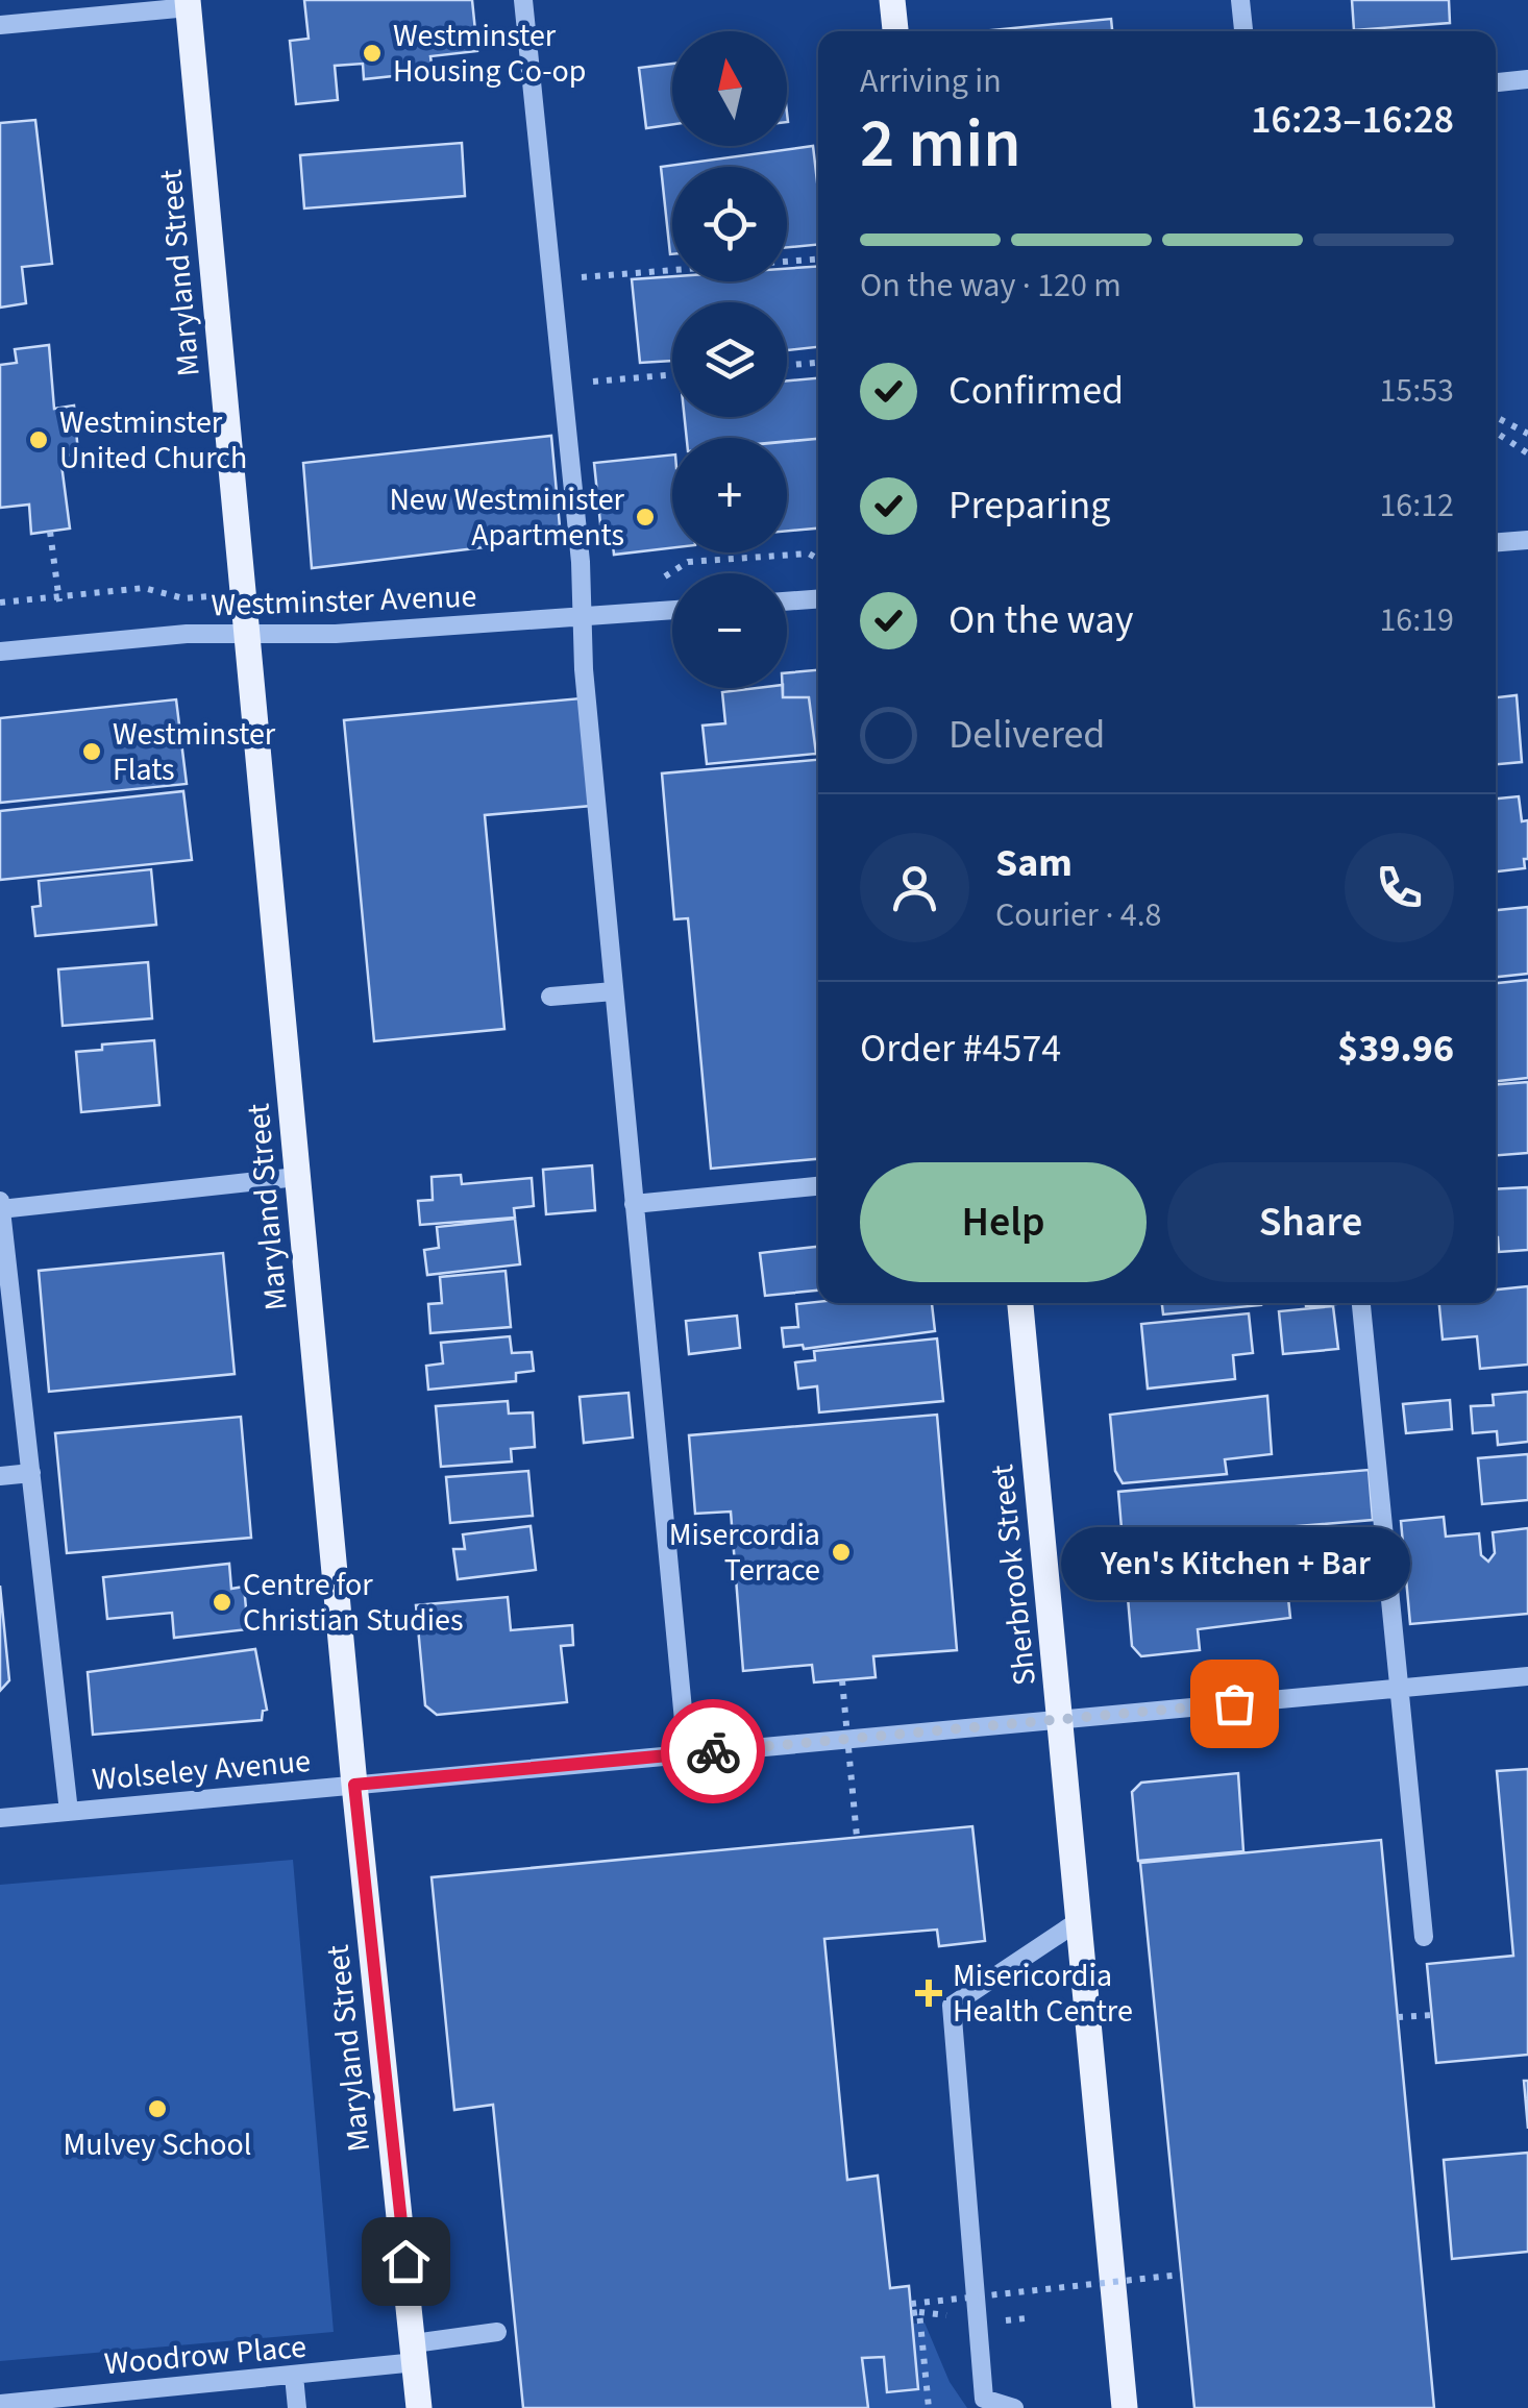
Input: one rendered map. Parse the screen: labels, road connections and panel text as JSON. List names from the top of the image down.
{
  "streets": {
    "main road": ["Maryland Street", "Sherbrook Street"],
    "street": ["Westminster Avenue", "Wolseley Avenue", "Woodrow Place"]
  },
  "crossings": [
    ["Maryland Street", "Westminster Avenue"],
    ["Maryland Street", "Wolseley Avenue"],
    ["Maryland Street", "Woodrow Place"],
    ["Sherbrook Street", "Wolseley Avenue"]
  ],
  "places": {
    "other": [
      "Westminster Housing Co-op",
      "Westminster United Church",
      "New Westminister Apartments",
      "Westminster Flats",
      "Misercordia Terrace",
      "Centre for Christian Studies",
      "Yen's Kitchen + Bar",
      "Mulvey School"
    ],
    "health": ["Misericordia Health Centre"]
  },
  "north": "top",
  "page": {
    "map_buttons": ["+", "−"],
    "heading": ["2 min", "Arriving in", "16:23–16:28"],
    "panel": [
      "Sam",
      "Courier · 4.8",
      "Order #4574",
      "$39.96"
    ],
    "bar": "On the way · 120 m",
    "list": [
      ["Confirmed", "15:53"],
      ["Preparing", "16:12"],
      ["On the way", "16:19"],
      "Delivered"
    ],
    "buttons": ["Help", "Share"],
    "bubble": "Yen's Kitchen + Bar"
  }
}
